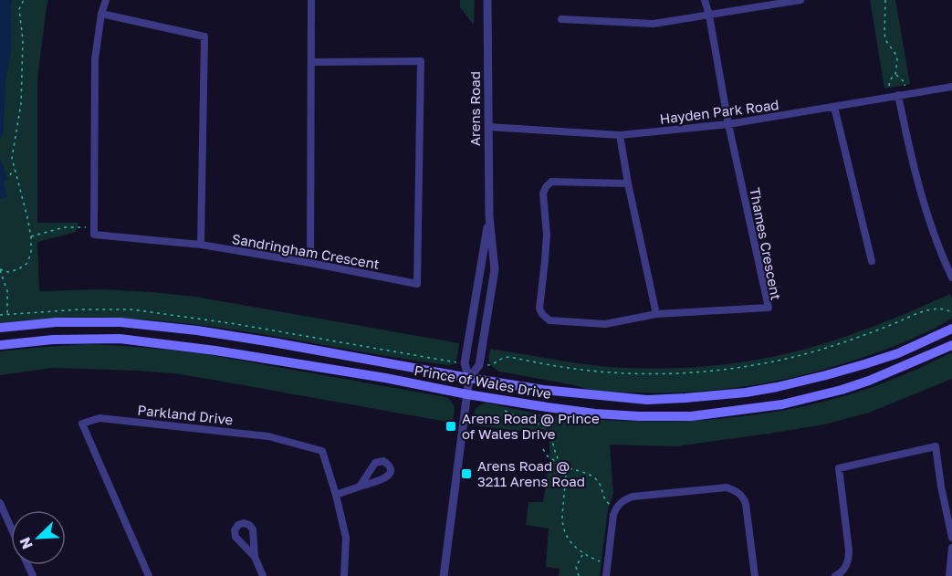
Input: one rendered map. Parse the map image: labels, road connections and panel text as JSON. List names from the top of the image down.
{
  "streets": {
    "main road": ["Prince of Wales Drive"],
    "street": [
      "Arens Road",
      "Hayden Park Road",
      "Thames Crescent",
      "Sandringham Crescent",
      "Parkland Drive"
    ]
  },
  "crossings": [
    ["Arens Road", "Hayden Park Road"],
    ["Arens Road", "Prince of Wales Drive"],
    ["Hayden Park Road", "Thames Crescent"]
  ],
  "places": {
    "transit": ["Arens Road @ Prince of Wales Drive", "Arens Road @ 3211 Arens Road"]
  },
  "north": "bottom left"
}
